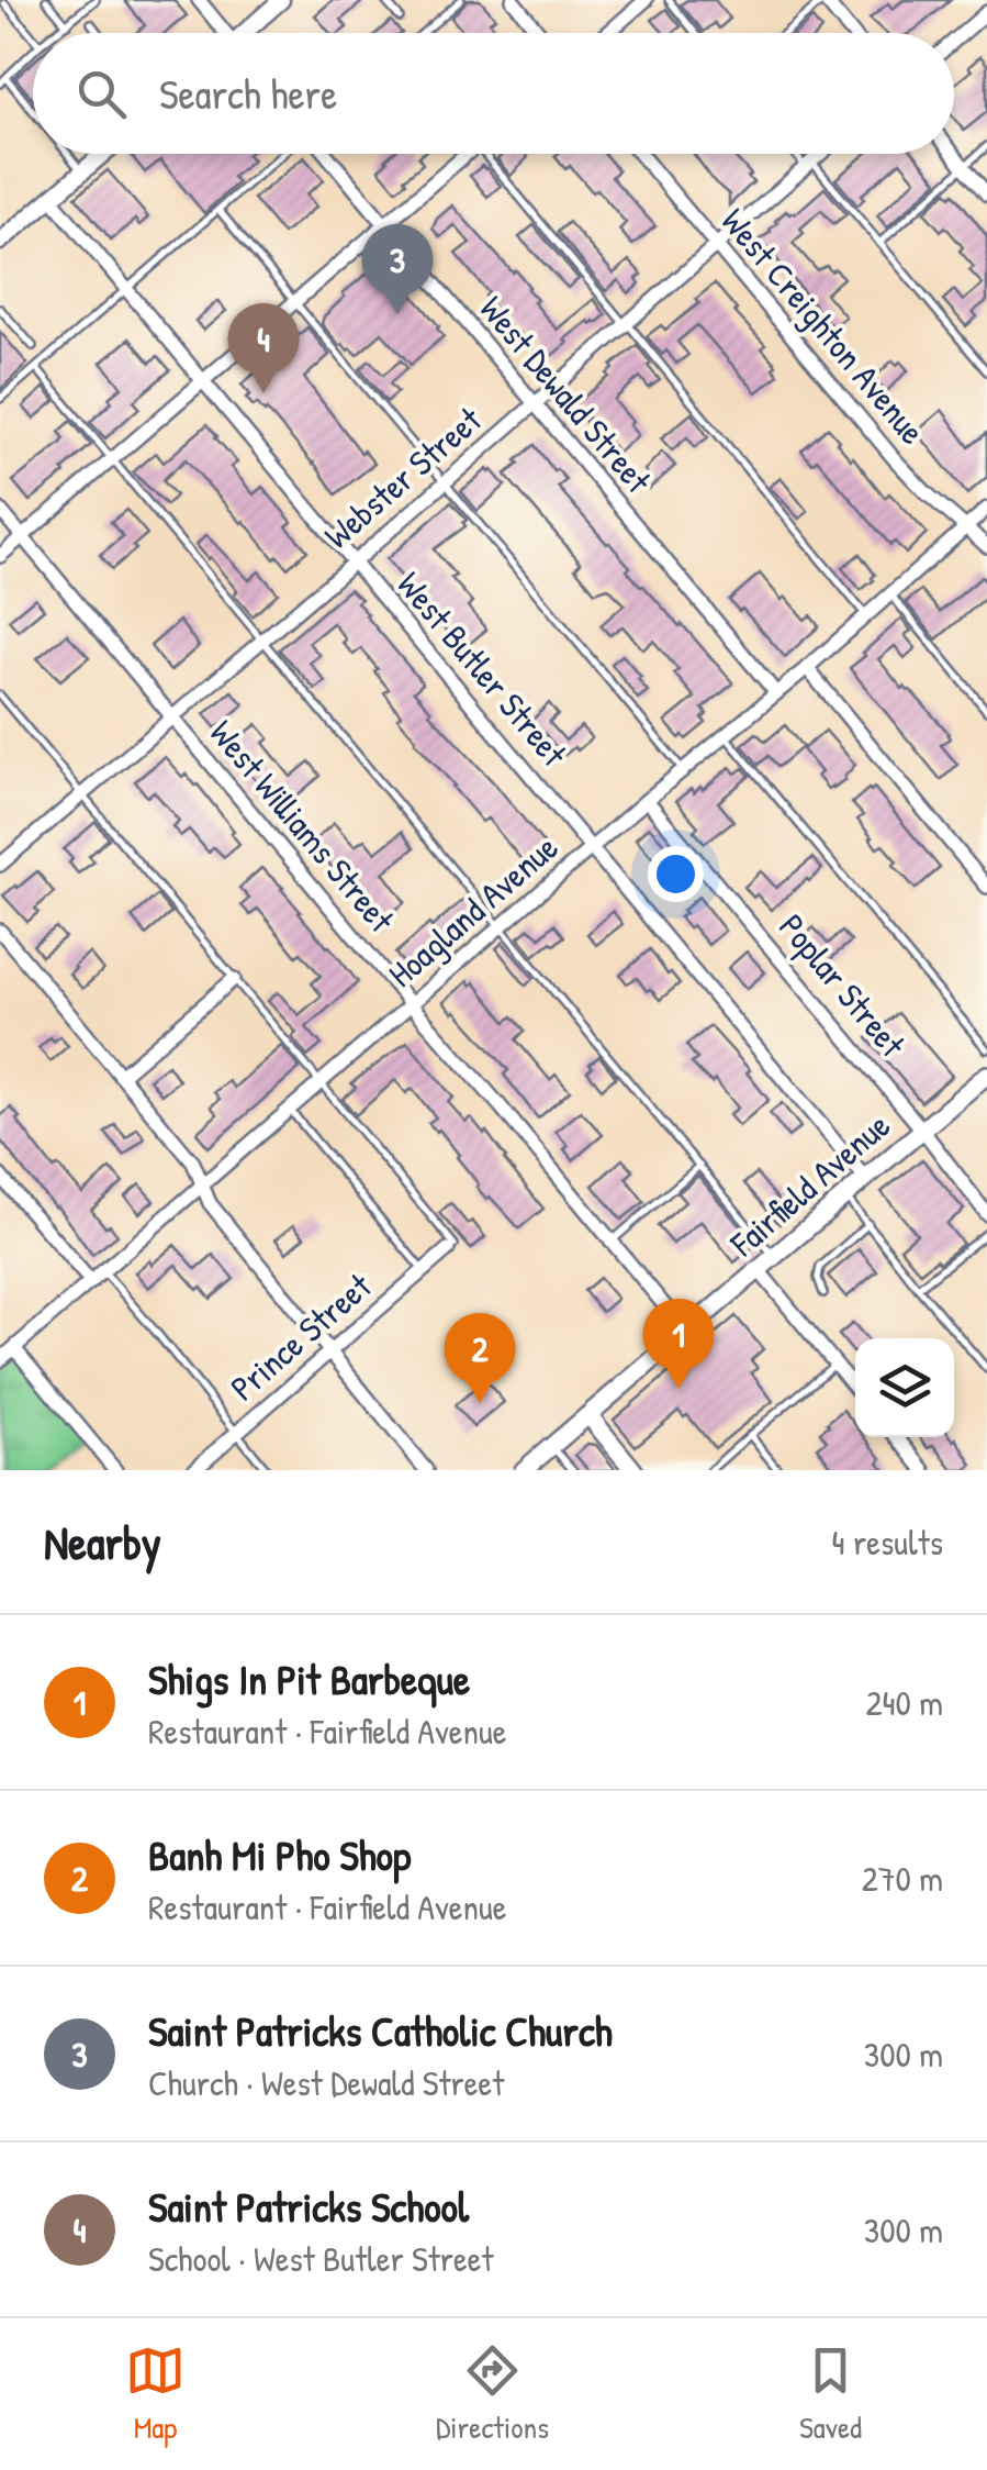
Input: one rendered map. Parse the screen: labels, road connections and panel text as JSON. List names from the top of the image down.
{
  "streets": {
    "main road": ["Fairfield Avenue"],
    "street": [
      "West Creighton Avenue",
      "West Dewald Street",
      "Webster Street",
      "West Butler Street",
      "West Williams Street",
      "Hoagland Avenue",
      "Poplar Street",
      "Prince Street"
    ]
  },
  "crossings": [
    ["West Creighton Avenue", "Webster Street"],
    ["West Creighton Avenue", "Hoagland Avenue"],
    ["West Dewald Street", "Webster Street"],
    ["West Dewald Street", "Hoagland Avenue"],
    ["Webster Street", "West Butler Street"],
    ["Webster Street", "West Williams Street"],
    ["West Butler Street", "Hoagland Avenue"],
    ["West Butler Street", "Fairfield Avenue"],
    ["West Williams Street", "Hoagland Avenue"],
    ["West Williams Street", "Fairfield Avenue"],
    ["Hoagland Avenue", "Poplar Street"],
    ["Poplar Street", "Fairfield Avenue"]
  ],
  "page": {
    "search": "Search here",
    "pins": [
      "3",
      "4",
      "1",
      "2"
    ],
    "heading": ["Nearby", "4 results"],
    "list": [
      {
        "mark": "1",
        "name": "Shigs In Pit Barbeque",
        "note": "Restaurant · Fairfield Avenue",
        "value": "240 m"
      },
      {
        "mark": "2",
        "name": "Banh Mi Pho Shop",
        "note": "Restaurant · Fairfield Avenue",
        "value": "270 m"
      },
      {
        "mark": "3",
        "name": "Saint Patricks Catholic Church",
        "note": "Church · West Dewald Street",
        "value": "300 m"
      },
      {
        "mark": "4",
        "name": "Saint Patricks School",
        "note": "School · West Butler Street",
        "value": "300 m"
      }
    ],
    "nav": ["Map", "Directions", "Saved"]
  }
}
